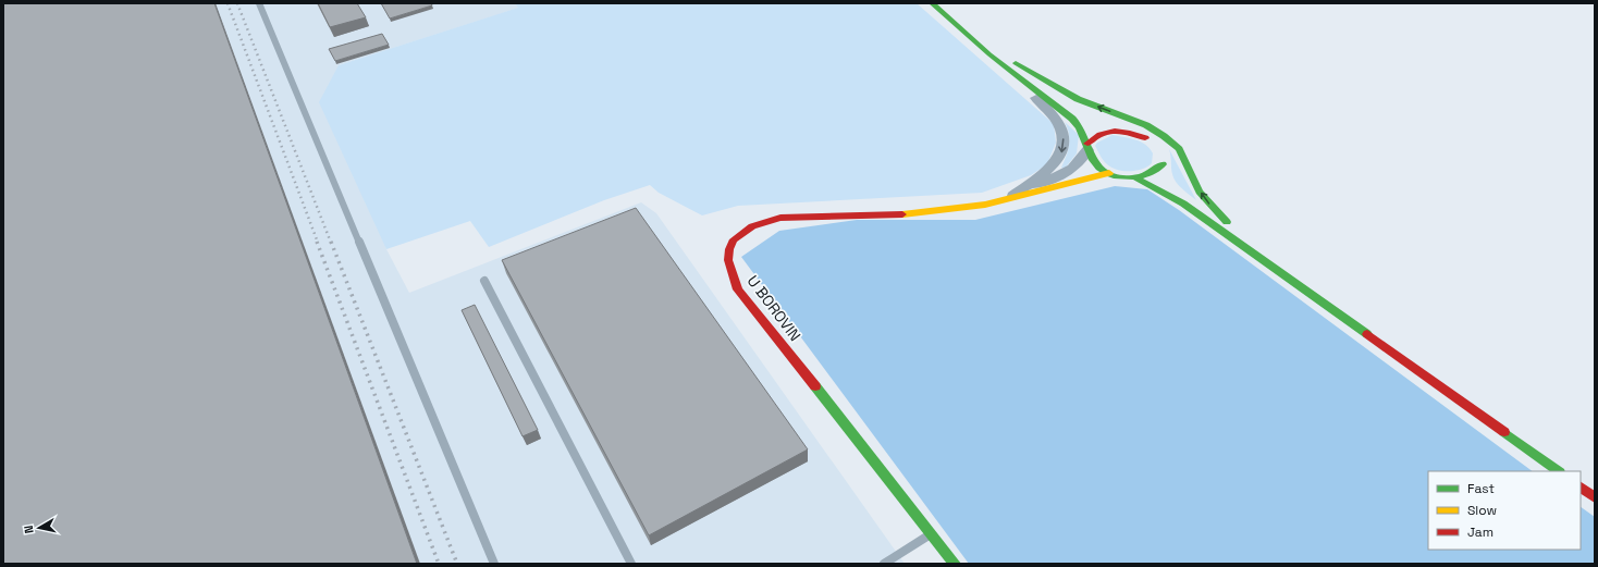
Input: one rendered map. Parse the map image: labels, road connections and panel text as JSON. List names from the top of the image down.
{
  "streets": {
    "main road": ["U BOROVIN"]
  },
  "legend": ["Fast", "Slow", "Jam"],
  "north": "left"
}
